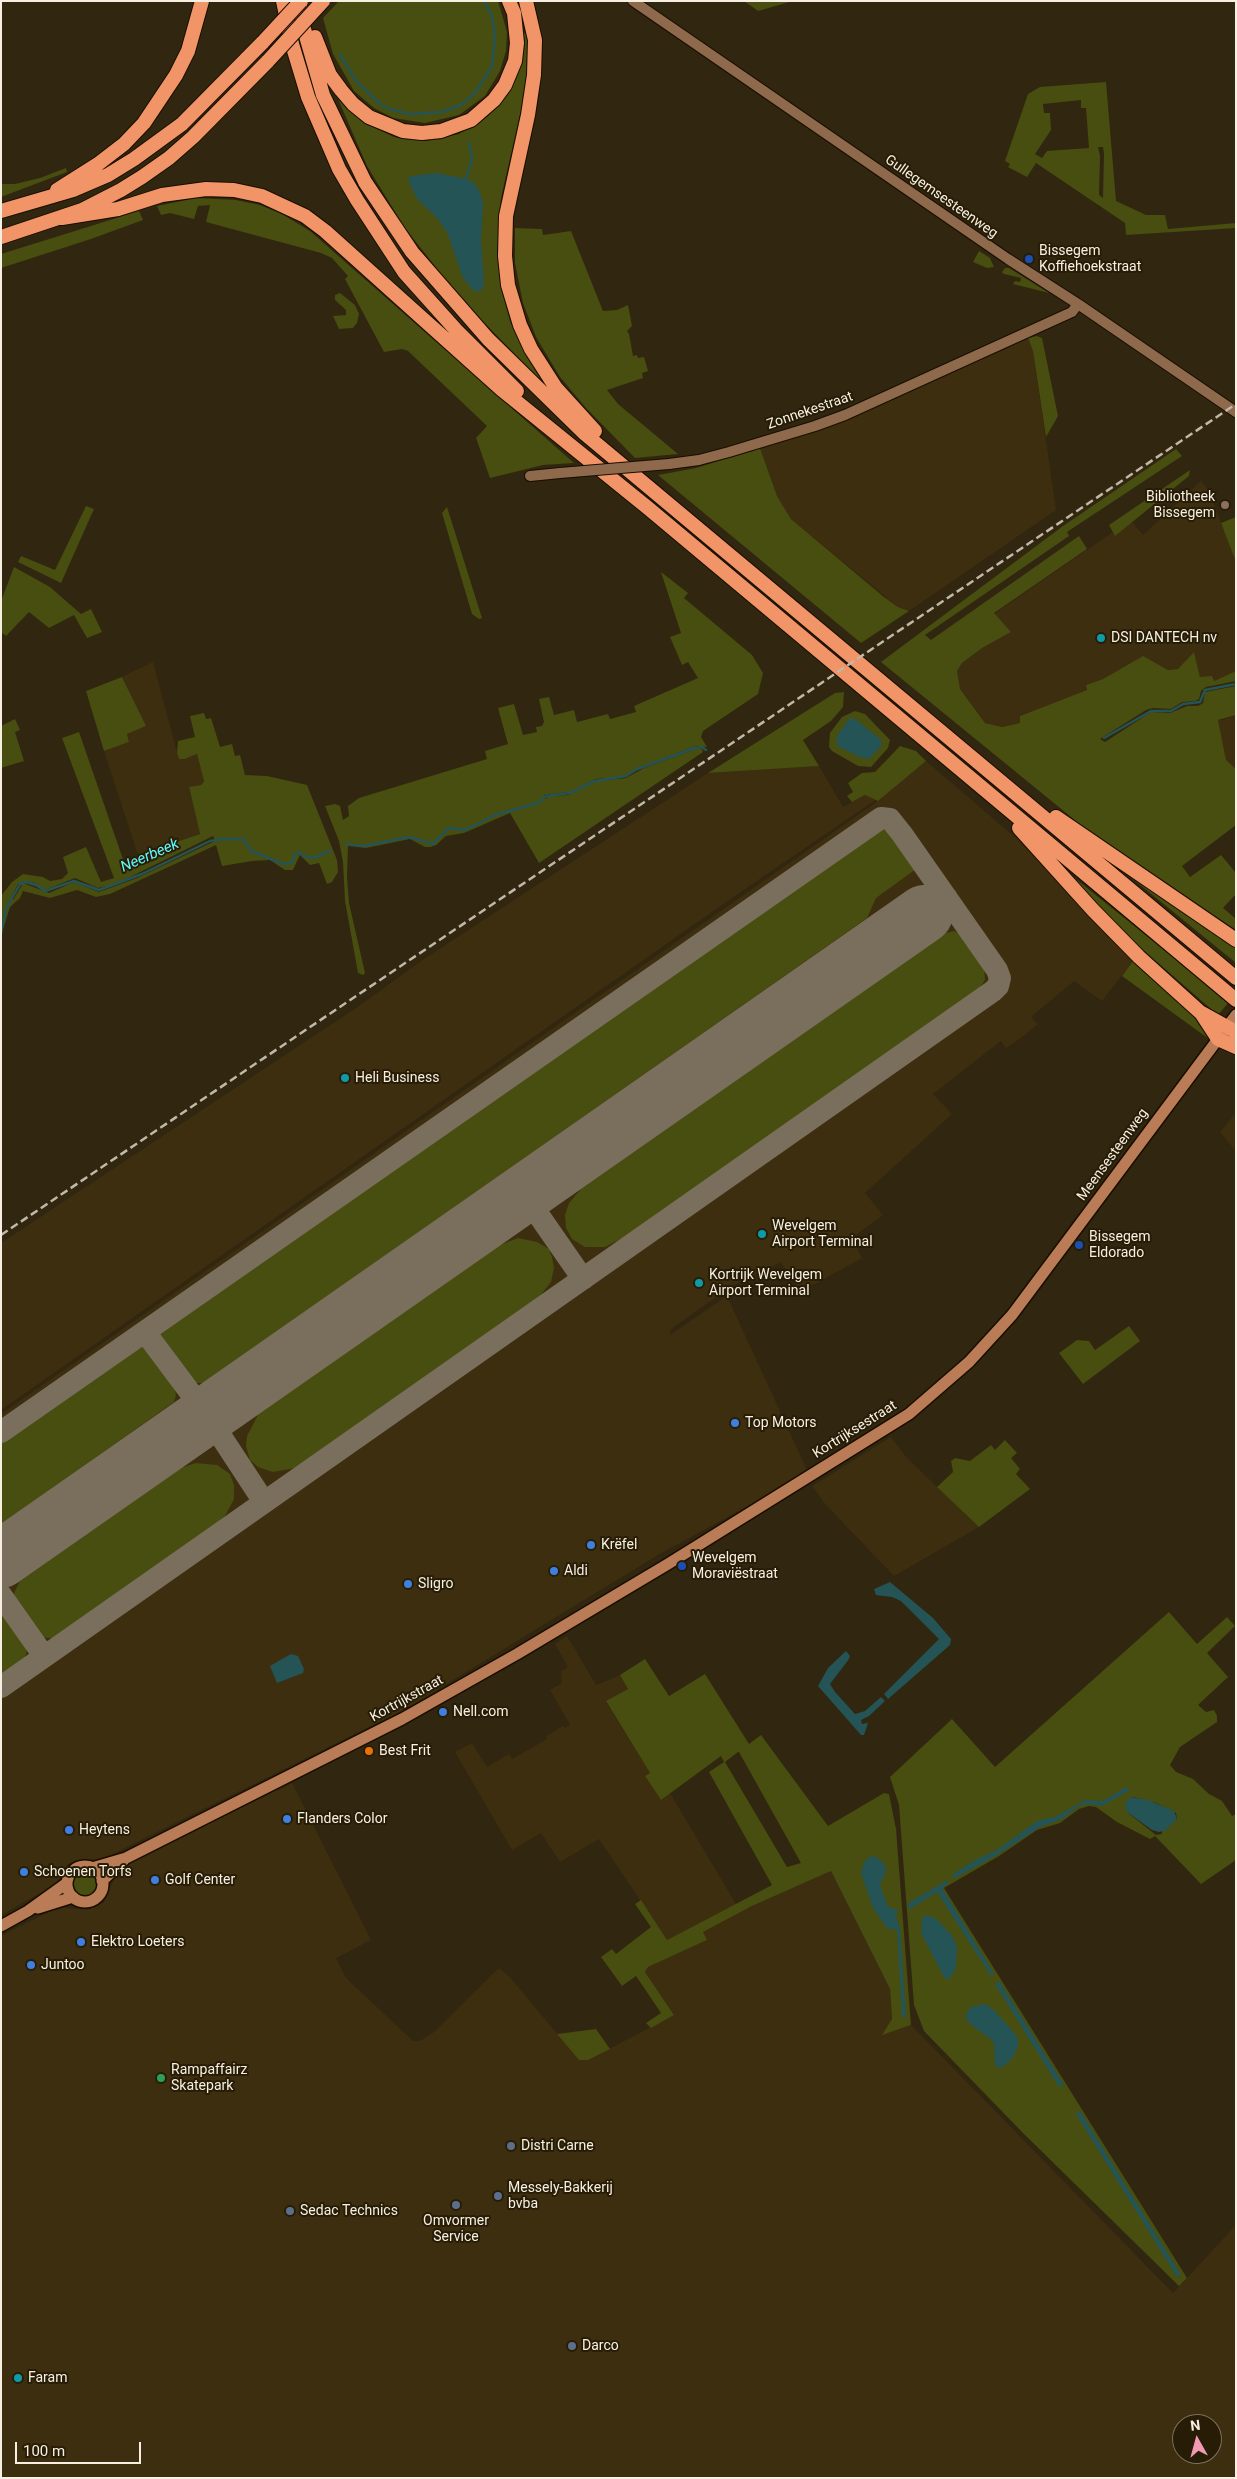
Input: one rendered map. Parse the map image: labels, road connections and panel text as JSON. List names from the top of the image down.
{
  "streets": {
    "main road": ["Meensesteenweg", "Kortrijksestraat", "Kortrijkstraat"],
    "street": ["Gullegemsesteenweg", "Zonnekestraat"]
  },
  "crossings": [
    ["Gullegemsesteenweg", "Zonnekestraat"],
    ["Meensesteenweg", "Kortrijksestraat"],
    ["Kortrijksestraat", "Kortrijkstraat"]
  ],
  "water": ["Neerbeek"],
  "places": [
    "Bissegem Koffiehoekstraat",
    "Bibliotheek Bissegem",
    "DSI DANTECH nv",
    "Heli Business",
    "Wevelgem Airport Terminal",
    "Bissegem Eldorado",
    "Kortrijk Wevelgem Airport Terminal",
    "Top Motors",
    "Krëfel",
    "Wevelgem Moraviëstraat",
    "Aldi",
    "Sligro",
    "Nell.com",
    "Best Frit",
    "Flanders Color",
    "Heytens",
    "Schoenen Torfs",
    "Golf Center",
    "Elektro Loeters",
    "Juntoo",
    "Rampaffairz Skatepark",
    "Distri Carne",
    "Messely-Bakkerij bvba",
    "Omvormer Service",
    "Sedac Technics",
    "Darco",
    "Faram"
  ],
  "scale_bar": "100 m",
  "north": "top"
}
